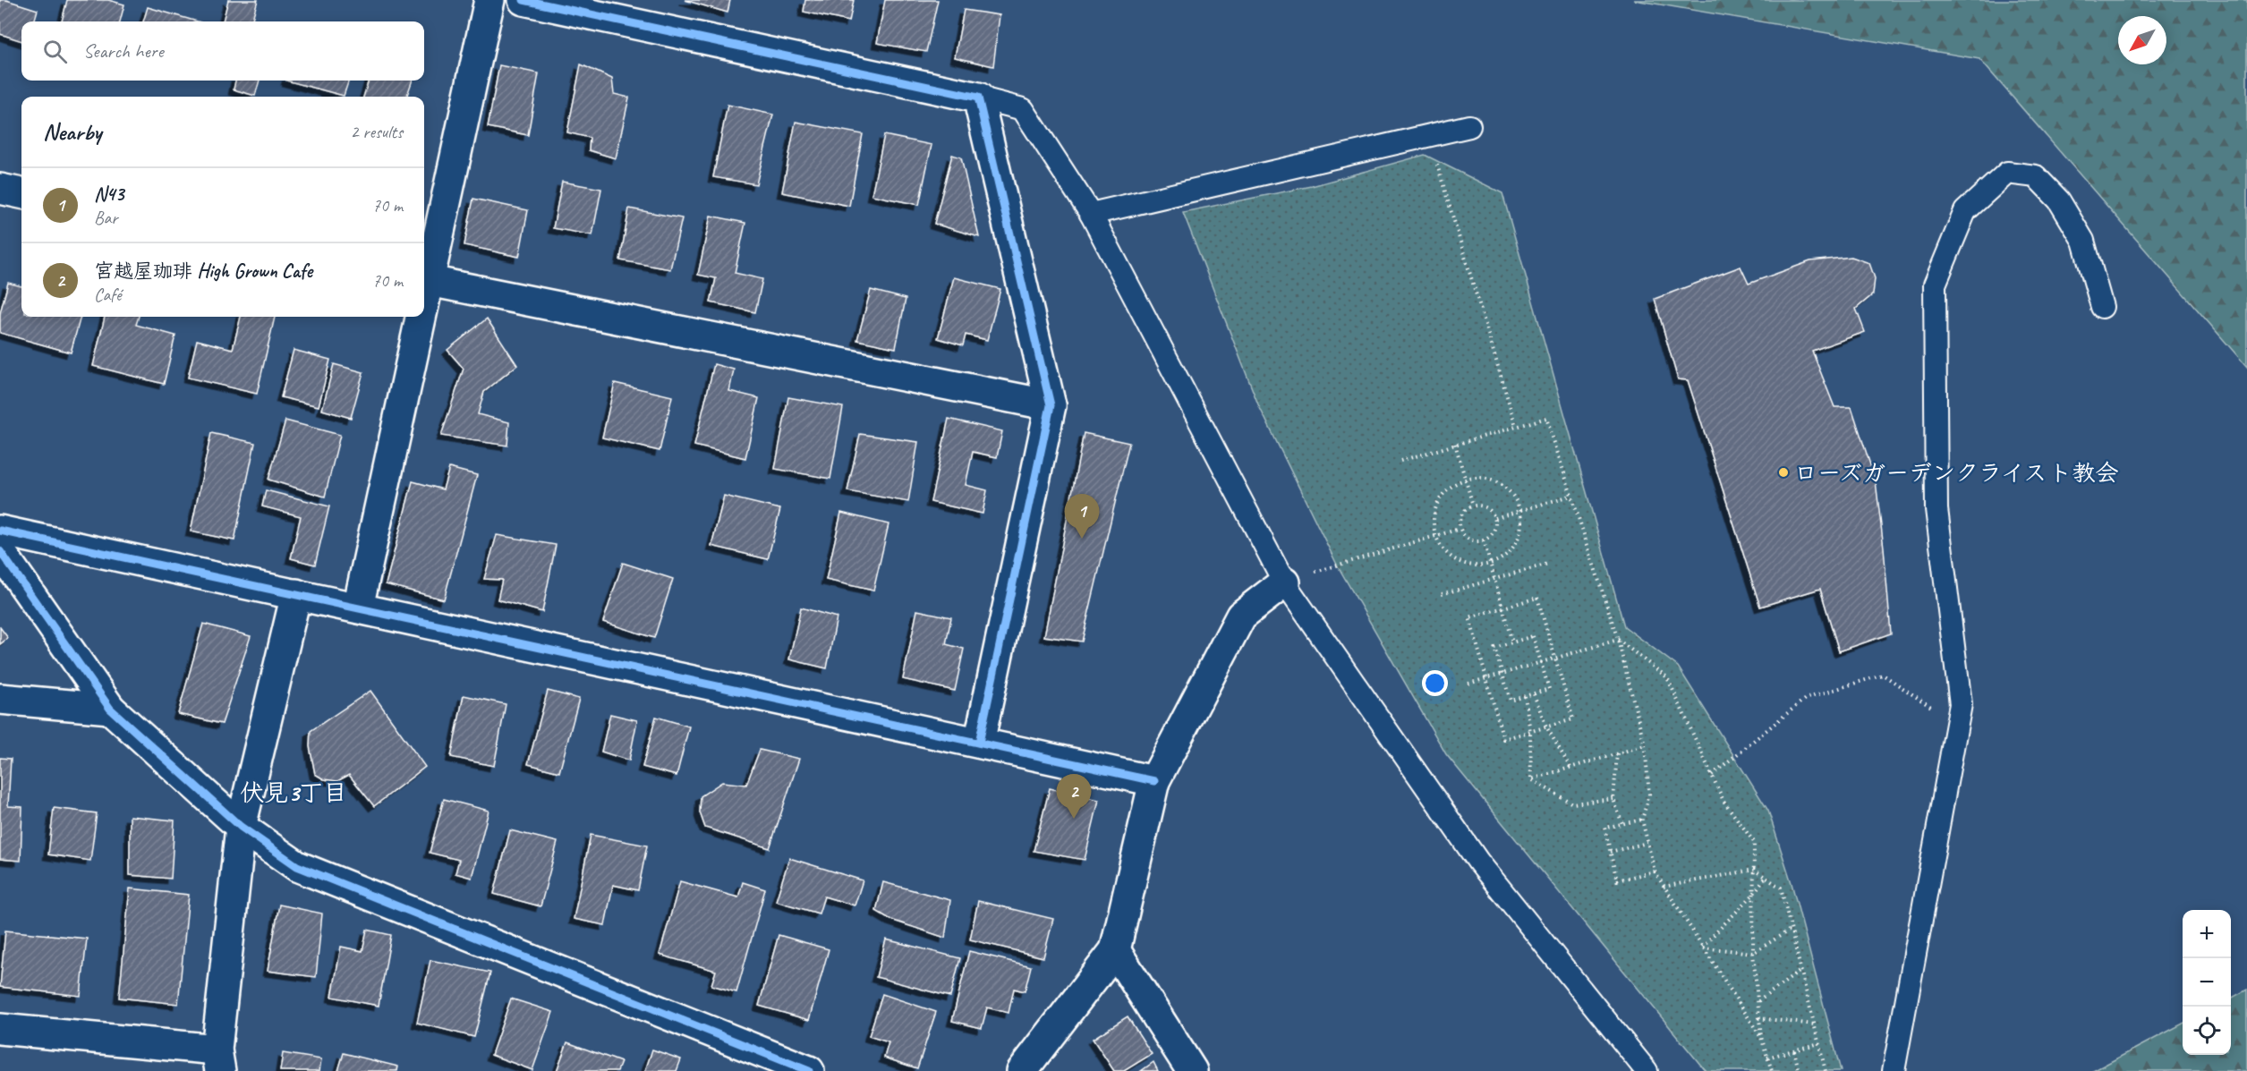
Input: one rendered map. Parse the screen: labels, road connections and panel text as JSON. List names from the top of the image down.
{
  "districts": ["伏見3丁目"],
  "places": ["ローズガーデンクライスト教会"],
  "north": "bottom left",
  "page": {
    "search": "Search here",
    "heading": ["Nearby", "2 results"],
    "list": [
      {
        "mark": "1",
        "name": "N43",
        "note": "Bar",
        "value": "70 m"
      },
      {
        "mark": "2",
        "name": "宮越屋珈琲 High Grown Cafe",
        "note": "Café",
        "value": "70 m"
      }
    ],
    "pins": ["1", "2"],
    "map_buttons": ["+", "−"]
  }
}
